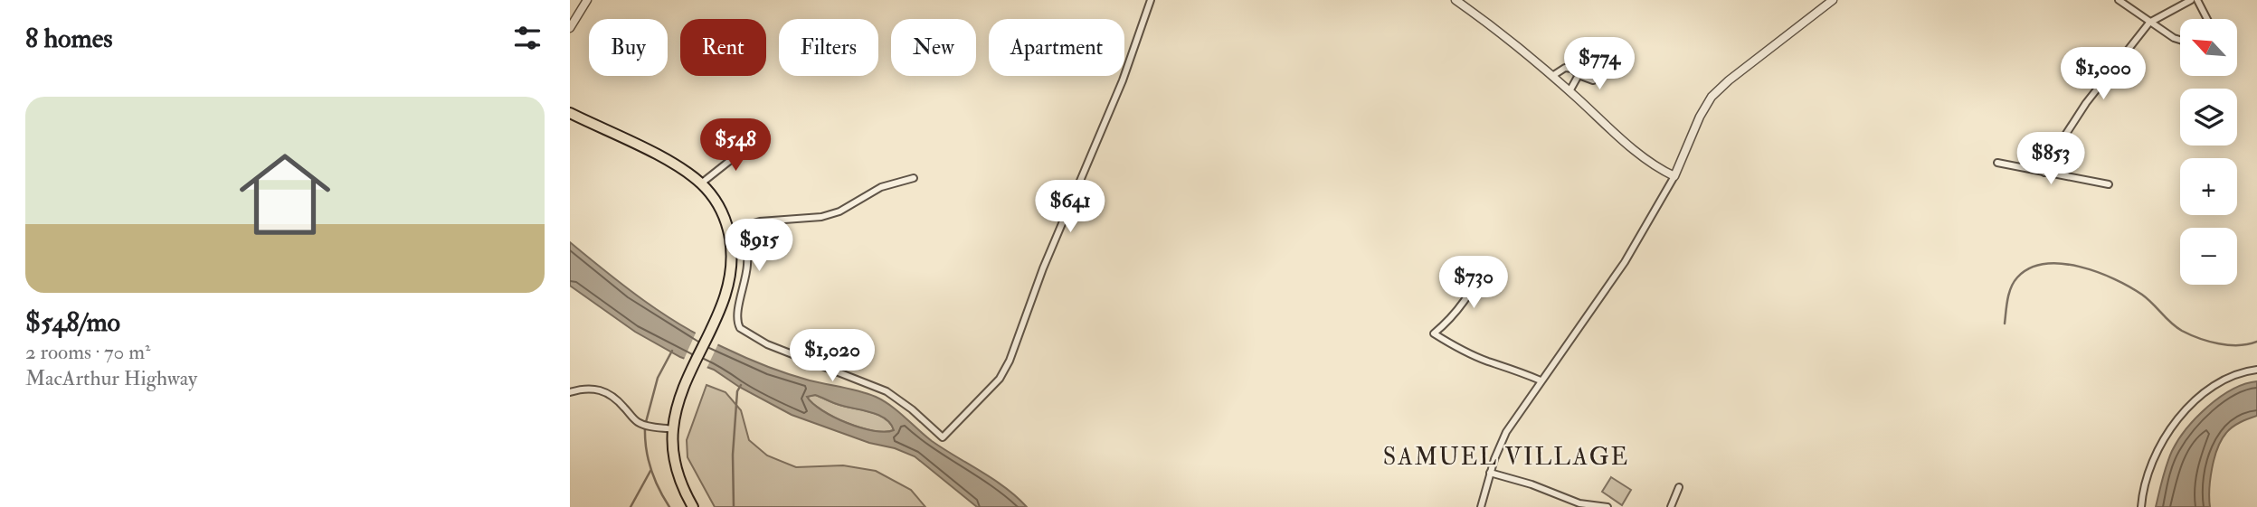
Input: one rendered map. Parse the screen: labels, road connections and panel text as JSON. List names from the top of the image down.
{
  "districts": ["SAMUEL VILLAGE"],
  "north": "top left",
  "page": {
    "heading": "8 homes",
    "map_buttons": ["+", "−"],
    "chip": [
      "Buy",
      "Rent",
      "Filters",
      "New",
      "Apartment"
    ],
    "price": [
      "$774",
      "$1,000",
      "$548",
      "$853",
      "$641",
      "$915",
      "$730",
      "$1,020"
    ],
    "list": [
      {
        "name": "$548/mo",
        "note": "2 rooms · 70 m² · MacArthur Highway"
      }
    ]
  }
}
